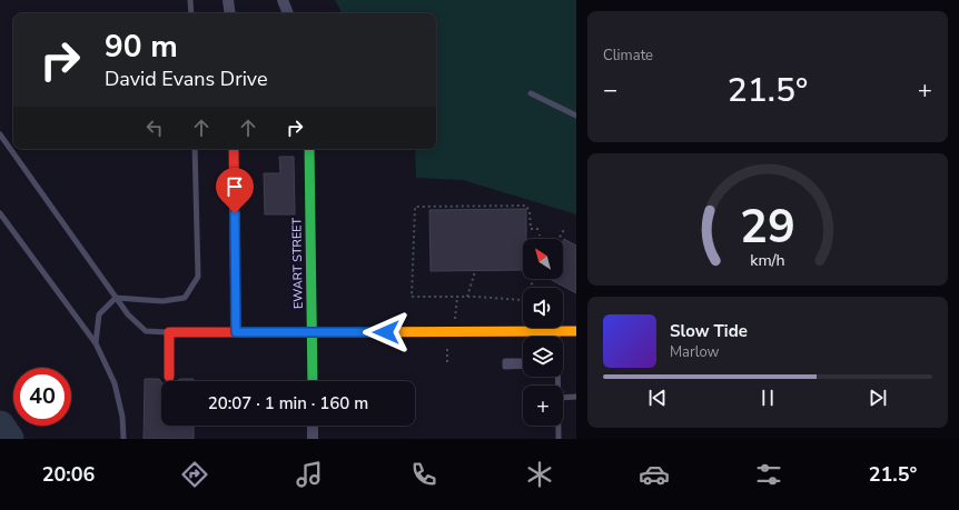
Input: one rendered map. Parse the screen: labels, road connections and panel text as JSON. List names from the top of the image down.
{
  "streets": {
    "street": ["EWART STREET"]
  },
  "north": "top left",
  "page": {
    "tile": "Climate",
    "turn": ["90 m", "David Evans Drive"],
    "heat": ["−", "21.5°", "+"],
    "map_buttons": "+",
    "song": ["Slow Tide", "Marlow"],
    "limit": "40",
    "trip": "20:07 · 1 min · 160 m",
    "tabs": ["20:06", "21.5°"],
    "gauge": ["29", "km/h"]
  }
}
